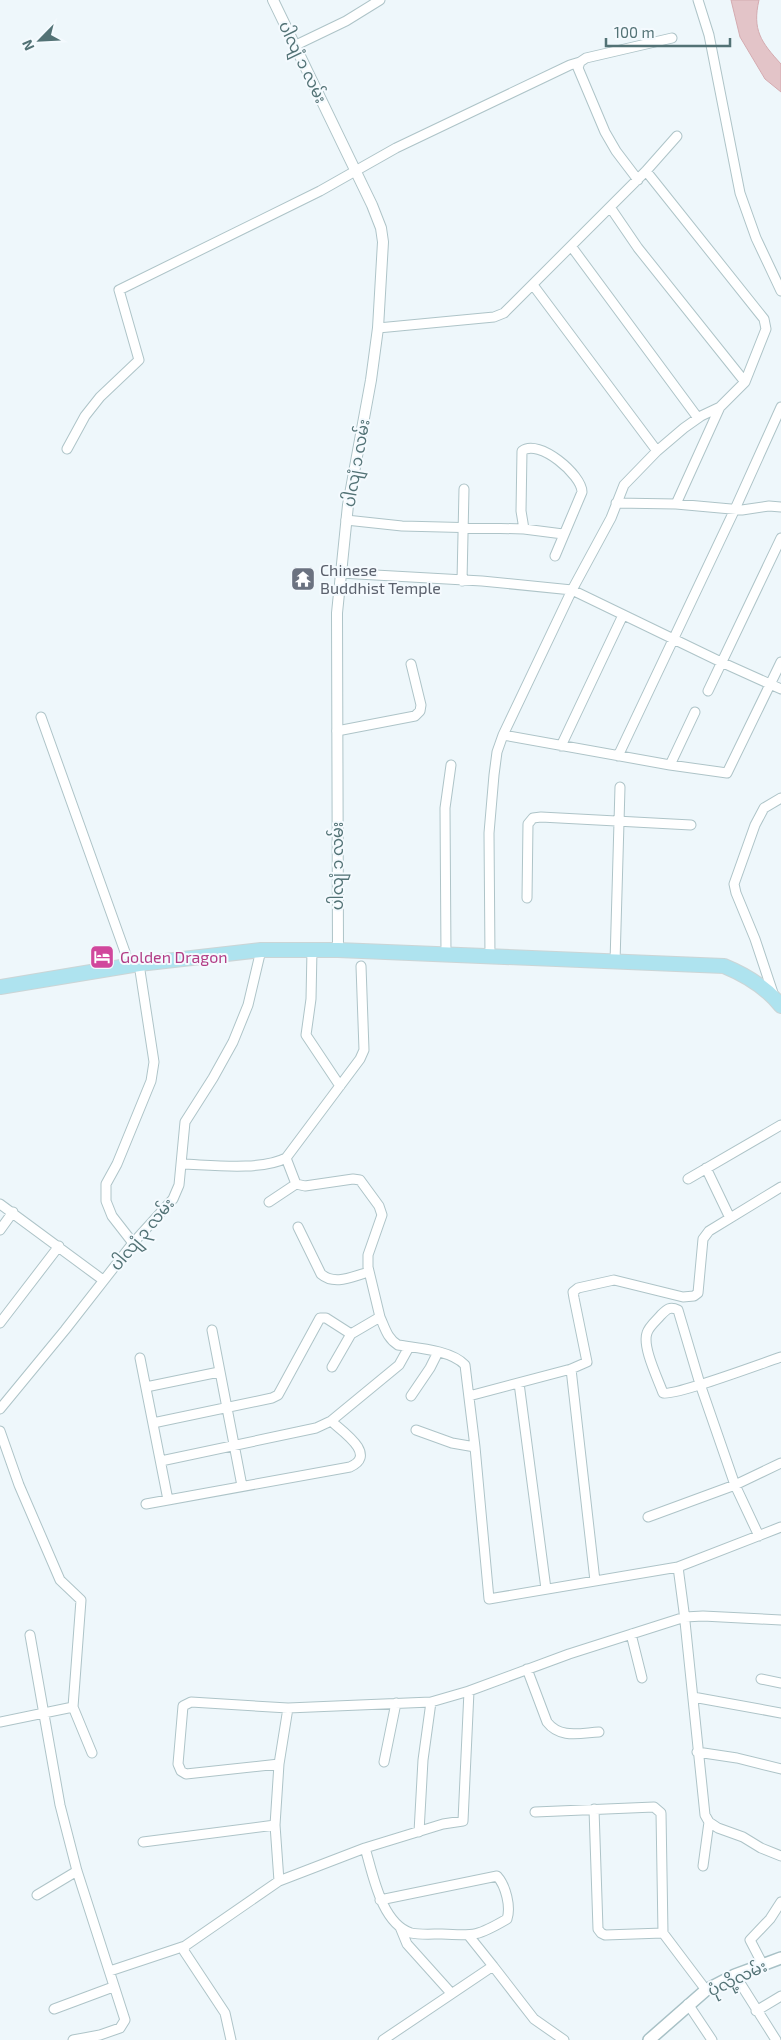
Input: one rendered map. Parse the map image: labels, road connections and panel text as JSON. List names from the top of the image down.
{
  "streets": {
    "main road": ["ပုံလို့လမ်း"],
    "street": ["ပါလျံ ၁ လမ်း", "ပါလျံ ၃ လမ်း"]
  },
  "places": {
    "temple": ["Chinese Buddhist Temple"],
    "hotel": ["Golden Dragon"]
  },
  "scale_bar": "100 m",
  "north": "bottom left"
}
